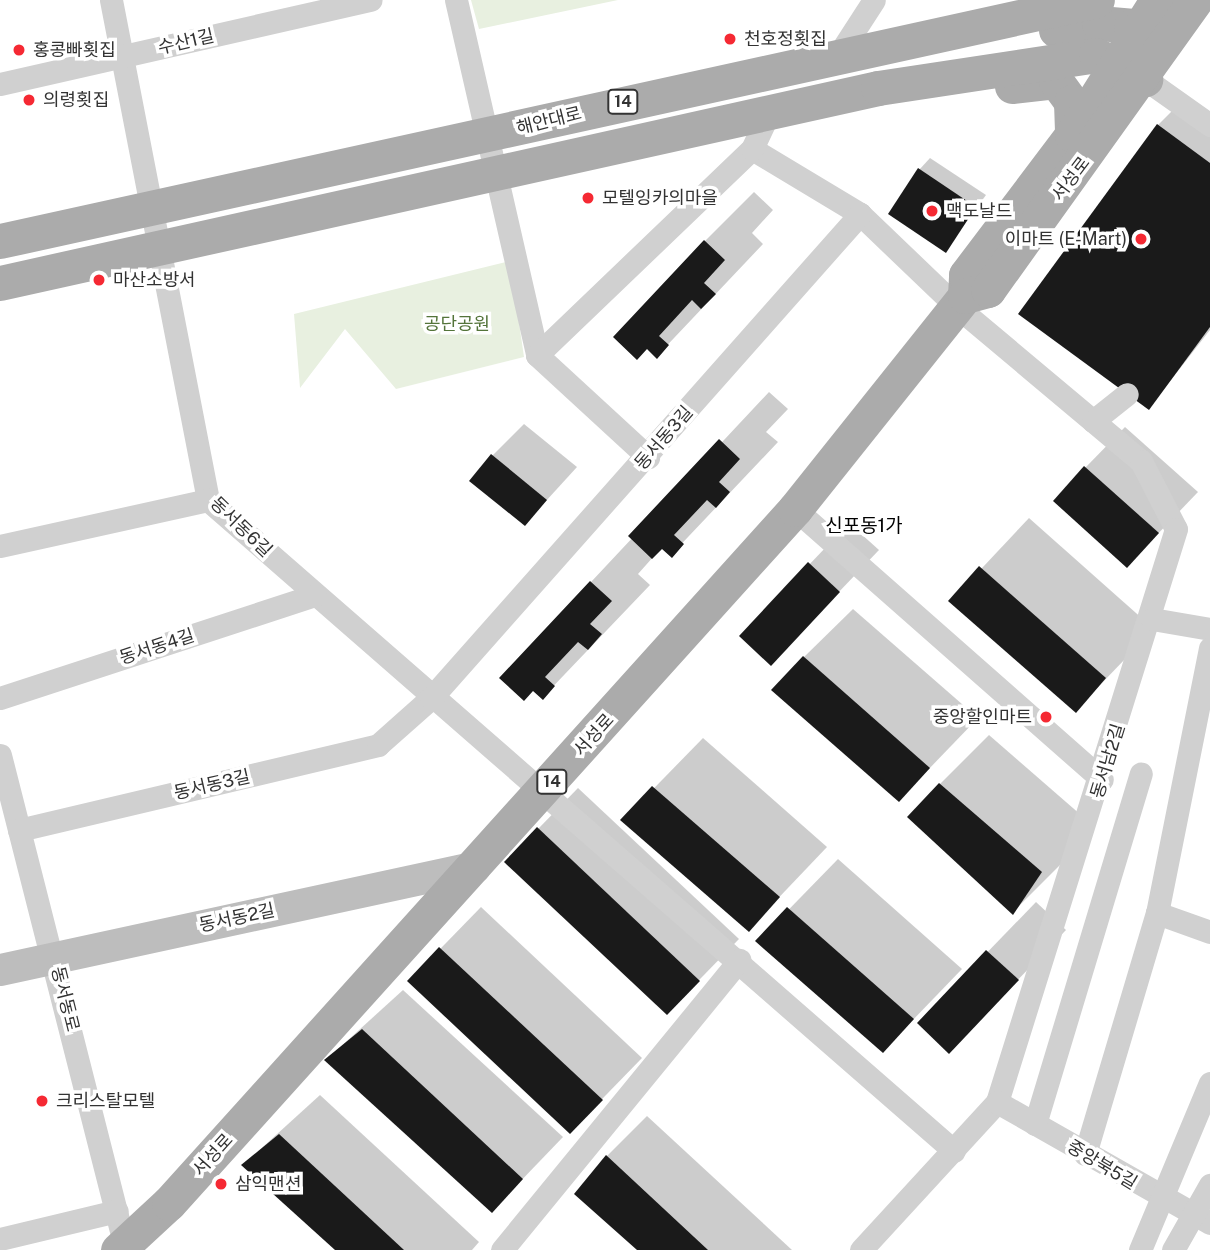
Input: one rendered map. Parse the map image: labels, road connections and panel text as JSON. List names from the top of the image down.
{
  "streets": {
    "main road": [
      "14",
      "해안대로",
      "서성로",
      "동서동2길"
    ],
    "street": [
      "수산1길",
      "동서동3길",
      "동서동6길",
      "동서동4길",
      "동서남2길",
      "동서동로",
      "중앙북5길"
    ]
  },
  "crossings": [
    ["수산1길", "동서동6길"],
    ["14", "서성로"],
    ["해안대로", "동서동6길"],
    ["서성로", "동서동6길"],
    ["서성로", "동서남2길"],
    ["서성로", "동서동2길"],
    ["서성로", "동서동로"],
    ["동서동3길", "동서동6길"],
    ["동서동3길", "동서동로"],
    ["동서동6길", "동서동4길"],
    ["동서동6길", "동서남2길"],
    ["동서남2길", "중앙북5길"],
    ["동서동2길", "동서동로"]
  ],
  "districts": ["신포동1가"],
  "parks": ["공단공원"],
  "places": [
    "천호정횟집",
    "홍콩빠횟집",
    "의령횟집",
    "모텔잉카의마을",
    "맥도날드",
    "이마트 (E-Mart)",
    "마산소방서",
    "중앙할인마트",
    "크리스탈모텔",
    "삼익맨션"
  ]
}
